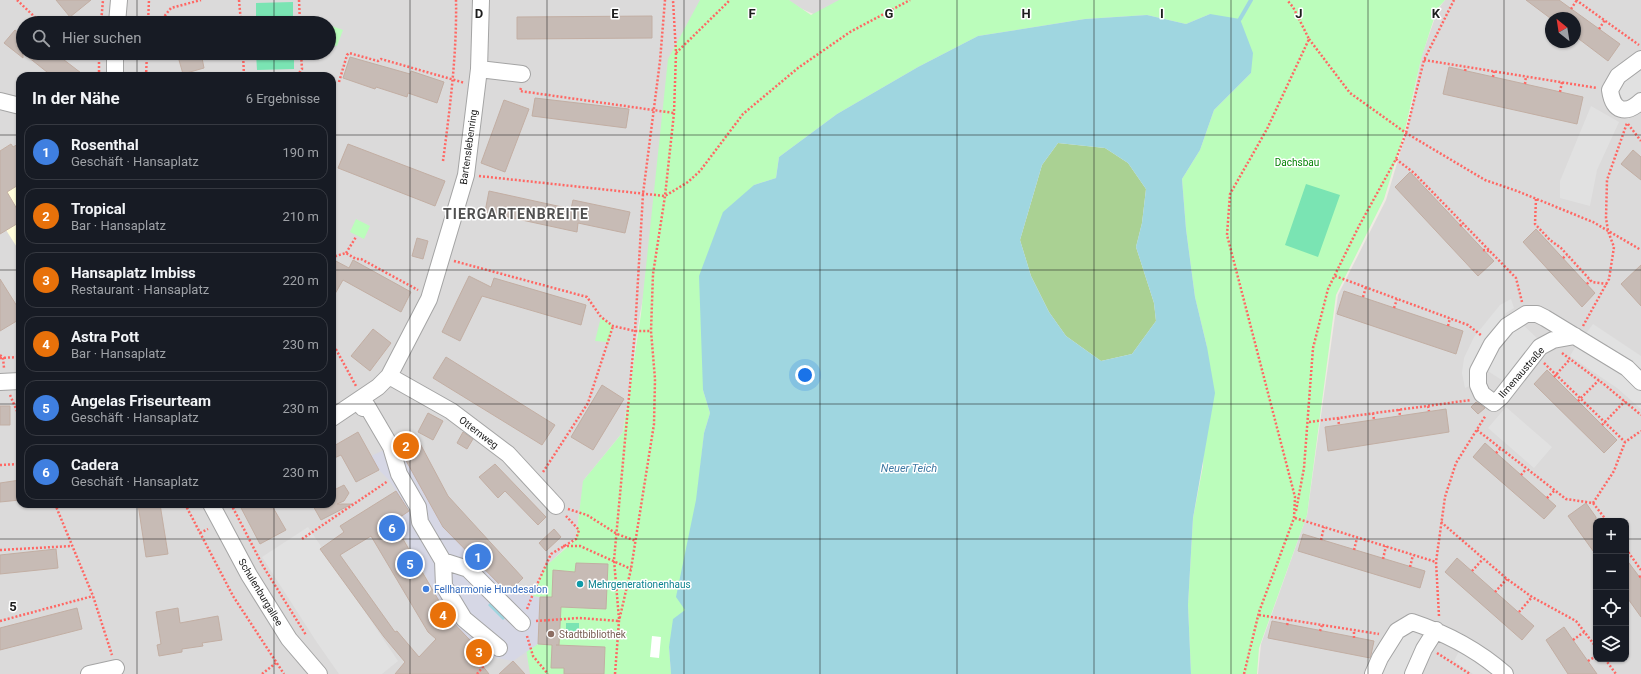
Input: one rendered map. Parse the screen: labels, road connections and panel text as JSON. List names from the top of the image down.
{
  "streets": {
    "street": [
      "Bartenslebenring",
      "Ilmenaustraße",
      "Otternweg",
      "Schulenburgallee"
    ]
  },
  "crossings": [
    ["Bartenslebenring", "Otternweg"]
  ],
  "districts": ["TIERGARTENBREITE"],
  "water": ["Neuer Teich"],
  "parks": ["Dachsbau"],
  "places": ["Mehrgenerationenhaus", "Fellharmonie Hundesalon", "Stadtbibliothek"],
  "north": "top left",
  "page": {
    "search": "Hier suchen",
    "heading": ["In der Nähe", "6 Ergebnisse"],
    "list": [
      {
        "mark": "1",
        "name": "Rosenthal",
        "note": "Geschäft · Hansaplatz",
        "value": "190 m"
      },
      {
        "mark": "2",
        "name": "Tropical",
        "note": "Bar · Hansaplatz",
        "value": "210 m"
      },
      {
        "mark": "3",
        "name": "Hansaplatz Imbiss",
        "note": "Restaurant · Hansaplatz",
        "value": "220 m"
      },
      {
        "mark": "4",
        "name": "Astra Pott",
        "note": "Bar · Hansaplatz",
        "value": "230 m"
      },
      {
        "mark": "5",
        "name": "Angelas Friseurteam",
        "note": "Geschäft · Hansaplatz",
        "value": "230 m"
      },
      {
        "mark": "6",
        "name": "Cadera",
        "note": "Geschäft · Hansaplatz",
        "value": "230 m"
      }
    ],
    "pins": [
      "2",
      "6",
      "1",
      "5",
      "4",
      "3"
    ],
    "map_buttons": ["+", "−"]
  },
  "grid": {
    "columns": [
      "D",
      "E",
      "F",
      "G",
      "H",
      "I",
      "J",
      "K"
    ],
    "rows": ["5"]
  }
}
